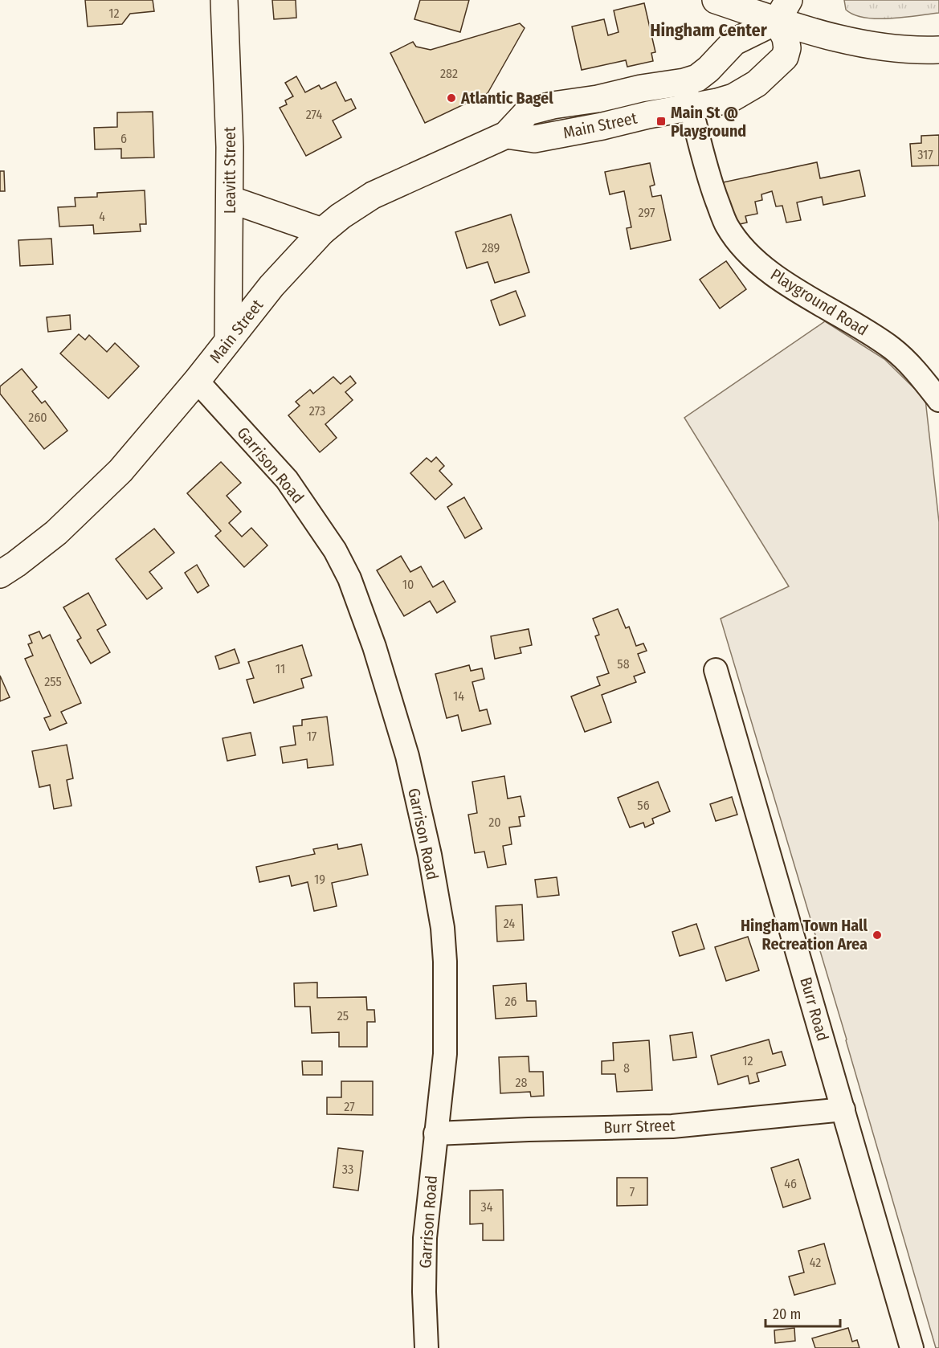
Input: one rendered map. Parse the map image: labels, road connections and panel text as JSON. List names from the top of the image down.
{
  "streets": {
    "main road": ["Main Street", "Leavitt Street"],
    "street": [
      "Playground Road",
      "Garrison Road",
      "Burr Road",
      "Burr Street"
    ]
  },
  "crossings": [
    ["Main Street", "Leavitt Street"],
    ["Main Street", "Playground Road"],
    ["Main Street", "Garrison Road"],
    ["Garrison Road", "Burr Street"],
    ["Burr Road", "Burr Street"]
  ],
  "districts": ["Hingham Center"],
  "places": {
    "other": ["Atlantic Bagel", "Hingham Town Hall Recreation Area"],
    "transit": ["Main St @ Playground"]
  },
  "house_numbers": [
    "12",
    "282",
    "274",
    "6",
    "317",
    "297",
    "4",
    "289",
    "273",
    "260",
    "10",
    "58",
    "11",
    "255",
    "14",
    "17",
    "56",
    "20",
    "19",
    "24",
    "26",
    "25",
    "12",
    "8",
    "28",
    "27",
    "33",
    "46",
    "7",
    "34",
    "42"
  ],
  "scale_bar": "20 m"
}
